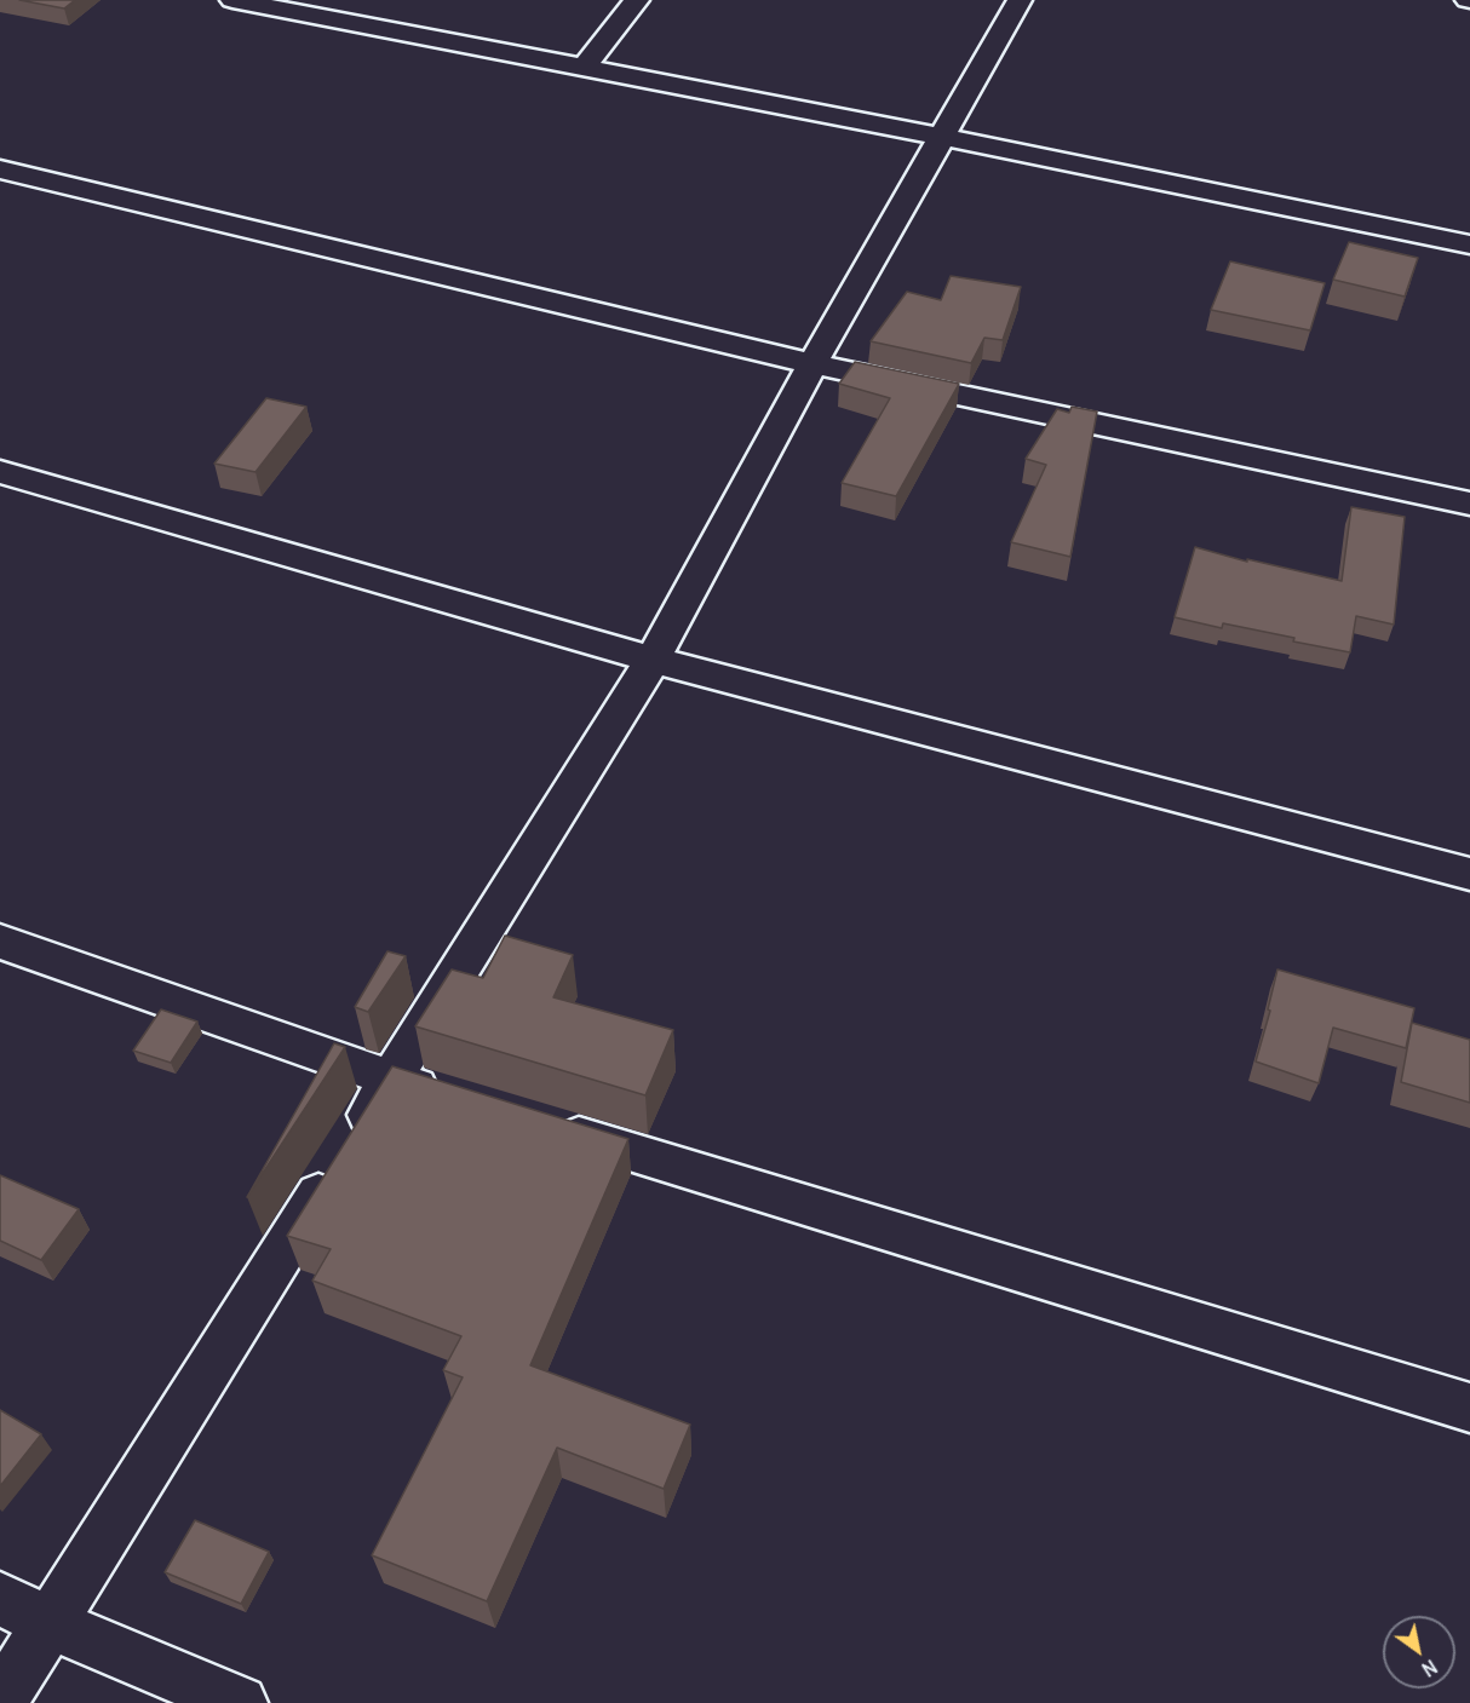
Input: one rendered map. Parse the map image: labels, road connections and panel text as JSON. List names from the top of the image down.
{
  "north": "bottom right"
}
